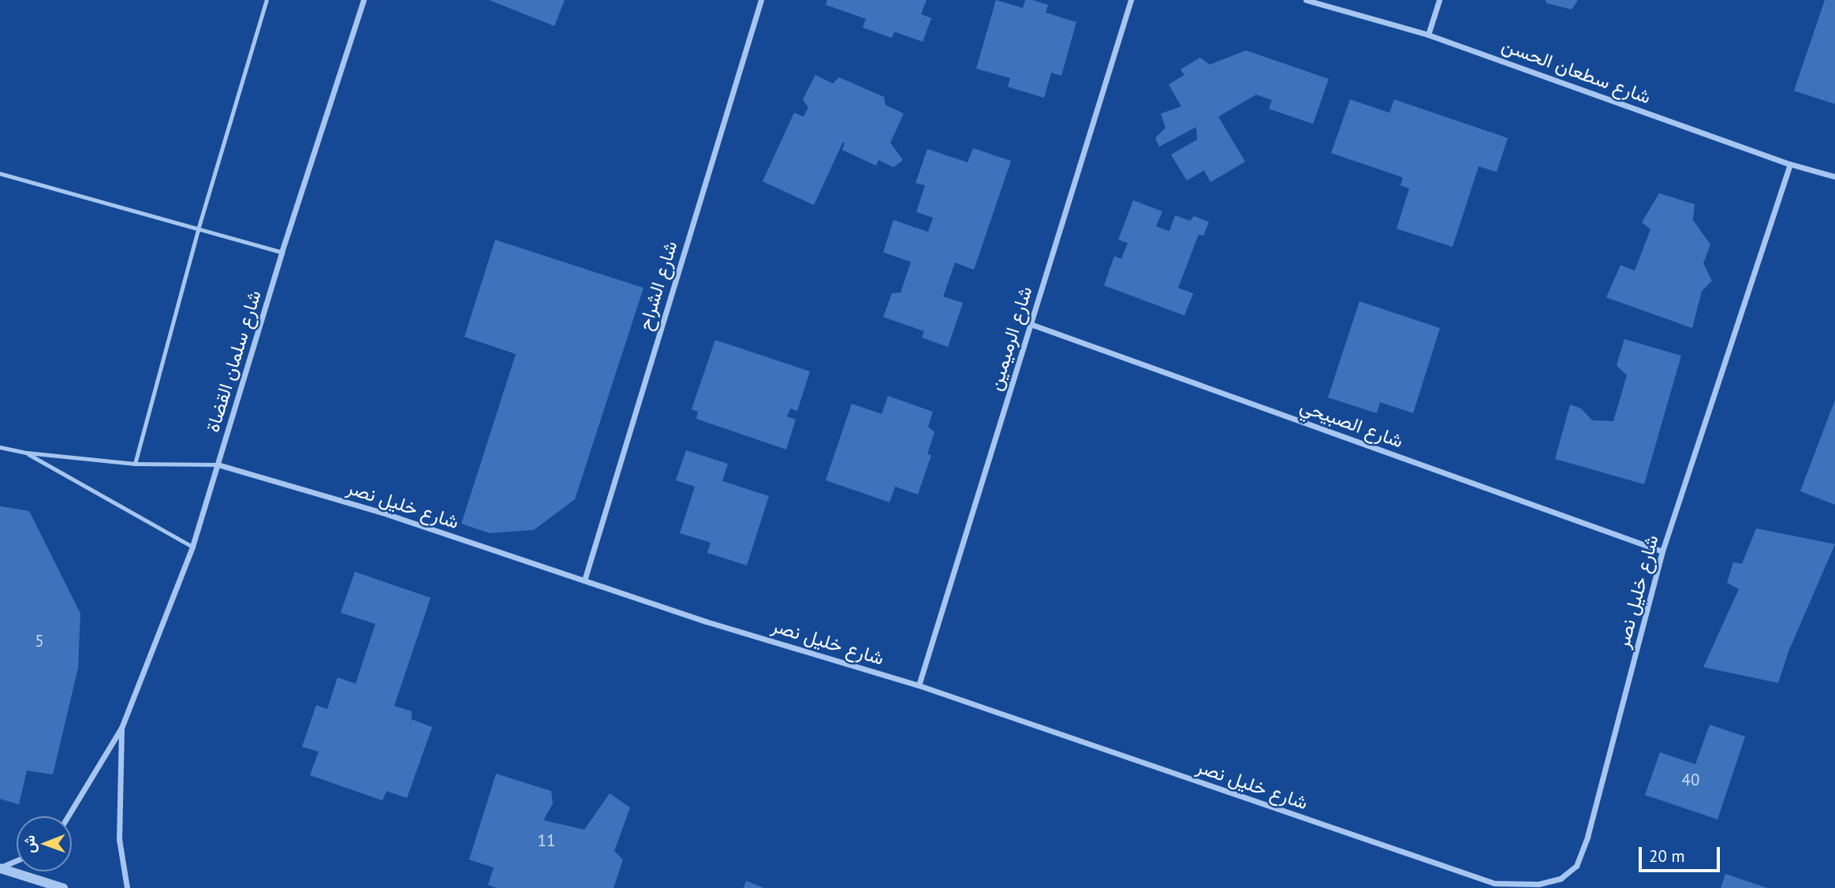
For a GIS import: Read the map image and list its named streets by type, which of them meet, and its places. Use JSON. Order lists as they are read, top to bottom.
{
  "streets": {
    "street": [
      "شارع سطعان الحسن",
      "شارع الشراح",
      "شارع الرميمين",
      "شارع سلمان القضاة",
      "شارع الصبيحي",
      "شارع خليل نصر"
    ]
  },
  "crossings": [
    ["شارع سطعان الحسن", "شارع خليل نصر"],
    ["شارع الشراح", "شارع خليل نصر"],
    ["شارع الرميمين", "شارع الصبيحي"],
    ["شارع الرميمين", "شارع خليل نصر"],
    ["شارع سلمان القضاة", "شارع خليل نصر"],
    ["شارع الصبيحي", "شارع خليل نصر"]
  ],
  "house_numbers": ["5", "40", "11"],
  "scale_bar": "20 m",
  "north": "left"
}
